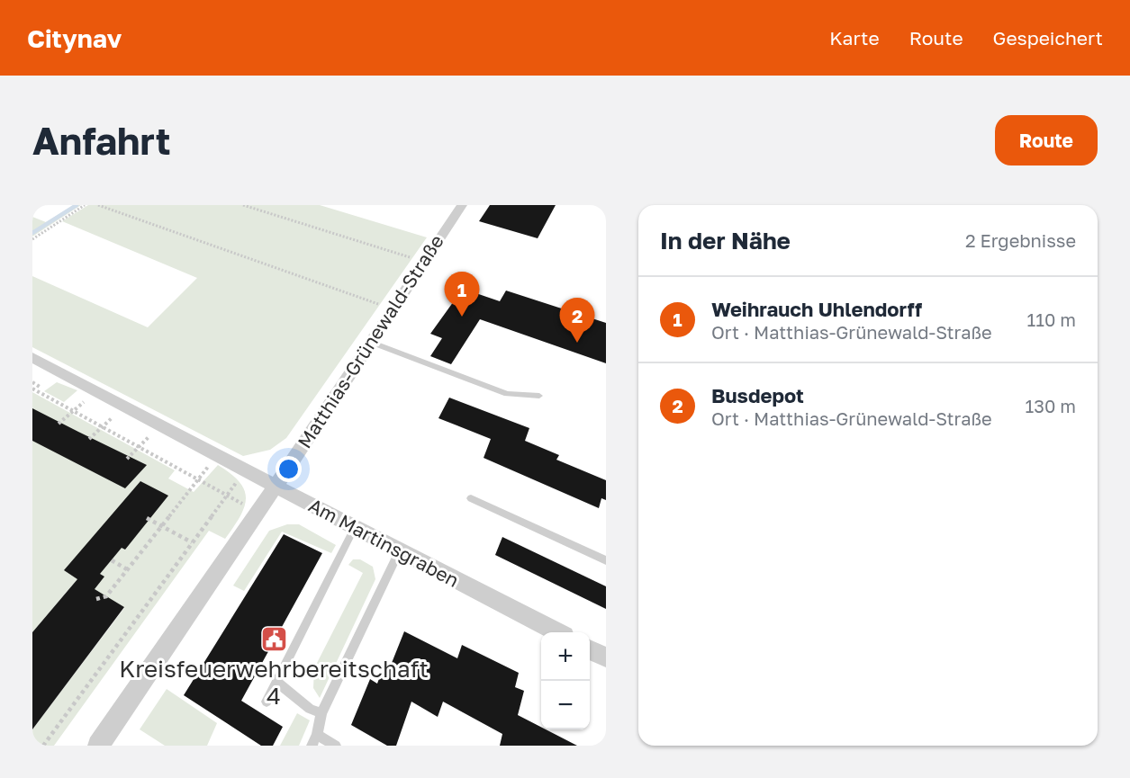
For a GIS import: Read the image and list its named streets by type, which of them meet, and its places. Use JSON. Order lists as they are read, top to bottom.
{
  "streets": {
    "street": ["Matthias-Grünewald-Straße", "Am Martinsgraben"]
  },
  "crossings": [
    ["Matthias-Grünewald-Straße", "Am Martinsgraben"]
  ],
  "places": {
    "public building": ["Kreisfeuerwehrbereitschaft 4"]
  },
  "page": {
    "header": "Citynav",
    "nav": ["Karte", "Route", "Gespeichert"],
    "buttons": "Route",
    "title": "Anfahrt",
    "heading": ["In der Nähe", "2 Ergebnisse"],
    "pins": ["1", "2"],
    "list": [
      {
        "mark": "1",
        "name": "Weihrauch Uhlendorff",
        "note": "Ort · Matthias-Grünewald-Straße",
        "value": "110 m"
      },
      {
        "mark": "2",
        "name": "Busdepot",
        "note": "Ort · Matthias-Grünewald-Straße",
        "value": "130 m"
      }
    ],
    "map_buttons": ["+", "−"]
  }
}
